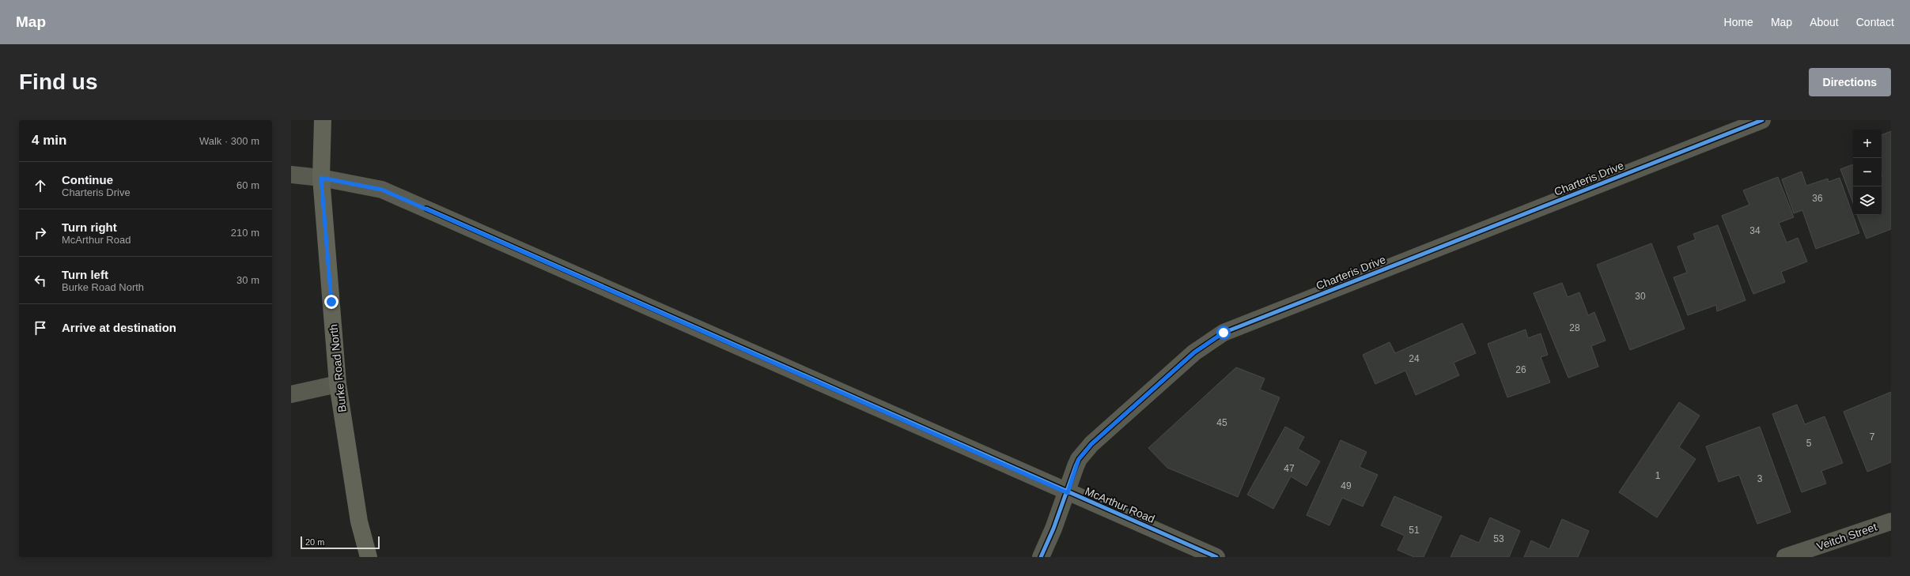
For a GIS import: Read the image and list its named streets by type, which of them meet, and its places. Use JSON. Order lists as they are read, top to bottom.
{
  "streets": {
    "main road": ["Burke Road North"],
    "street": ["Charteris Drive", "McArthur Road", "Veitch Street"]
  },
  "crossings": [
    ["Charteris Drive", "McArthur Road"],
    ["Burke Road North", "McArthur Road"]
  ],
  "house_numbers": [
    "36",
    "34",
    "30",
    "28",
    "24",
    "26",
    "45",
    "7",
    "5",
    "47",
    "1",
    "3",
    "49",
    "51",
    "53"
  ],
  "scale_bar": "20 m",
  "page": {
    "header": "Map",
    "nav": [
      "Home",
      "Map",
      "About",
      "Contact"
    ],
    "buttons": "Directions",
    "title": "Find us",
    "heading": ["4 min", "Walk · 300 m"],
    "map_buttons": ["+", "−"],
    "list": [
      ["Continue", "Charteris Drive", "60 m"],
      ["Turn right", "McArthur Road", "210 m"],
      ["Turn left", "Burke Road North", "30 m"],
      "Arrive at destination"
    ],
    "scale": "20 m"
  }
}
